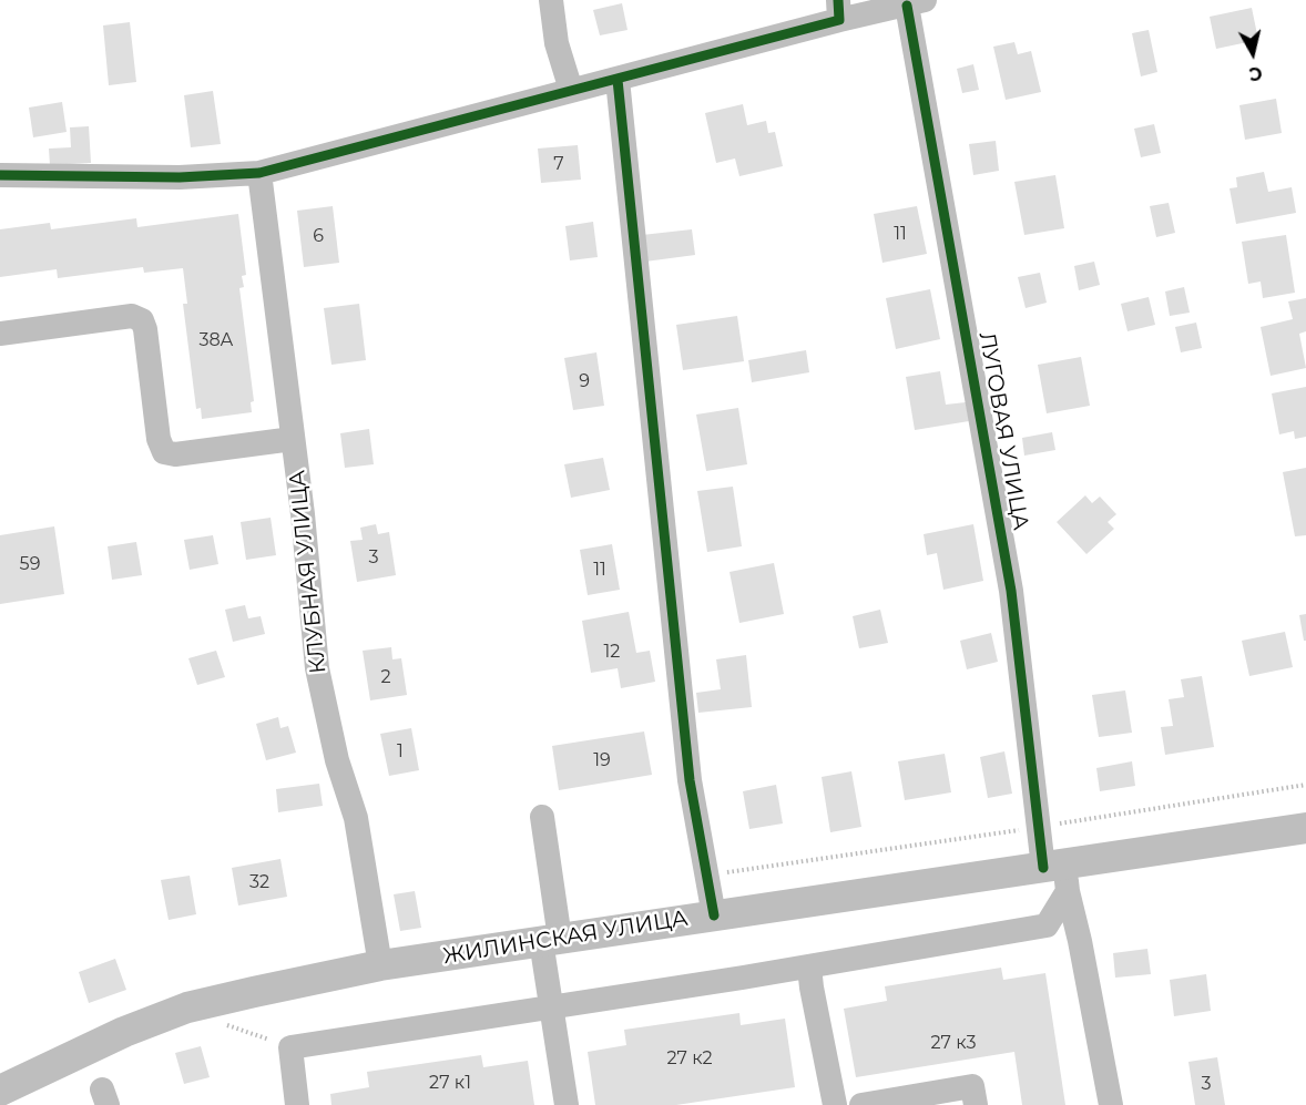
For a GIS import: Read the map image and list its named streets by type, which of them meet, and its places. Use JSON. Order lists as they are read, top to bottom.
{
  "streets": {
    "main road": ["ЖИЛИНСКАЯ УЛИЦА"],
    "street": ["ЛУГОВАЯ УЛИЦА", "КЛУБНАЯ УЛИЦА"]
  },
  "crossings": [
    ["ЛУГОВАЯ УЛИЦА", "ЖИЛИНСКАЯ УЛИЦА"],
    ["КЛУБНАЯ УЛИЦА", "ЖИЛИНСКАЯ УЛИЦА"]
  ],
  "house_numbers": [
    "7",
    "11",
    "6",
    "38А",
    "9",
    "3",
    "59",
    "11",
    "12",
    "2",
    "1",
    "19",
    "32",
    "27 к3",
    "27 к2",
    "27 к1",
    "3"
  ],
  "north": "bottom"
}
